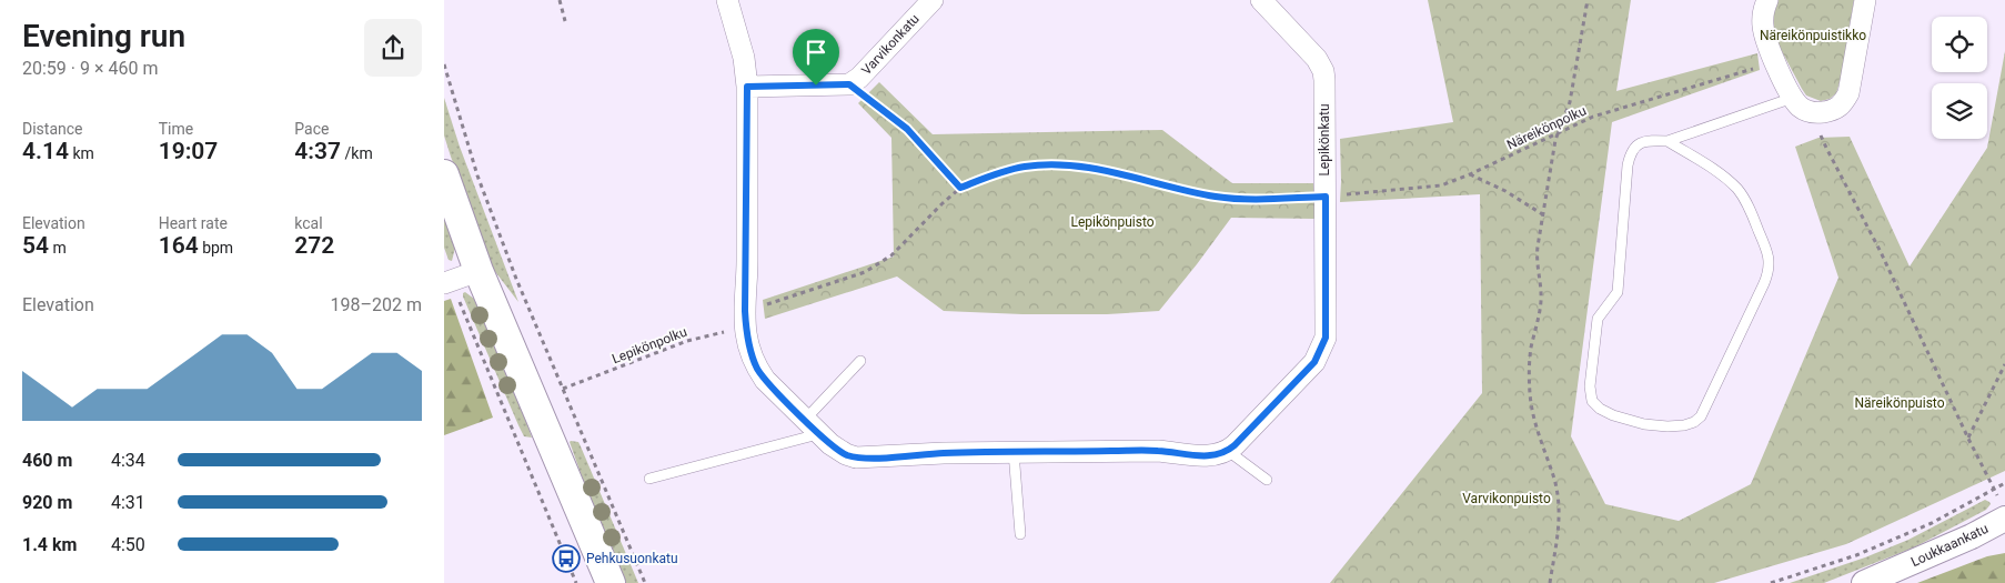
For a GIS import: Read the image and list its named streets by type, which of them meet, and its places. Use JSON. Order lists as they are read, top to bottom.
{
  "streets": {
    "street": ["Varvikonkatu", "Lepikönkatu", "Loukkaankatu"],
    "path": ["Näreikönpolku", "Lepikönpolku"]
  },
  "crossings": [
    ["Näreikönpolku", "Lepikönkatu"],
    ["Näreikönpolku", "Lepikönpolku"]
  ],
  "parks": [
    "Näreikönpuistikko",
    "Lepikönpuisto",
    "Näreikönpuisto",
    "Varvikonpuisto"
  ],
  "places": {
    "bus stop": ["Pehkusuonkatu"]
  },
  "page": {
    "heading": ["Evening run", "20:59 · 9 × 460 m"],
    "stats": [
      ["Distance", "4.14 km"],
      ["Time", "19:07"],
      ["Pace", "4:37 /km"],
      ["Elevation", "54 m"],
      ["Heart rate", "164 bpm"],
      ["kcal", "272"]
    ],
    "chart": ["Elevation", "198–202 m"],
    "list": [
      {
        "name": "460 m",
        "note": "4:34"
      },
      {
        "name": "920 m",
        "note": "4:31"
      },
      {
        "name": "1.4 km",
        "note": "4:50"
      }
    ]
  }
}
